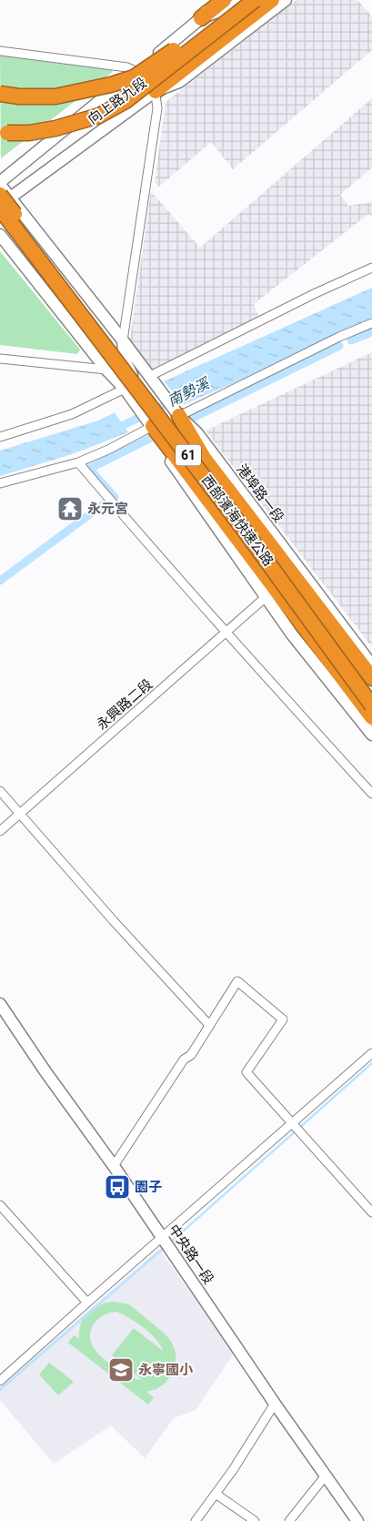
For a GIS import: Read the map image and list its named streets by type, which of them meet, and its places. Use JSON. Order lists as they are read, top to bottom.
{
  "streets": {
    "highway": ["61", "西部濱海快速公路"],
    "street": [
      "向上路九段",
      "港埠路一段",
      "永興路二段",
      "中央路一段"
    ]
  },
  "crossings": [
    ["向上路九段", "港埠路一段"],
    ["向上路九段", "西部濱海快速公路"],
    ["港埠路一段", "西部濱海快速公路"]
  ],
  "water": ["南勢溪"],
  "places": {
    "temple": ["永元宮"],
    "bus stop": ["園子"],
    "school or university": ["永寧國小"]
  }
}
